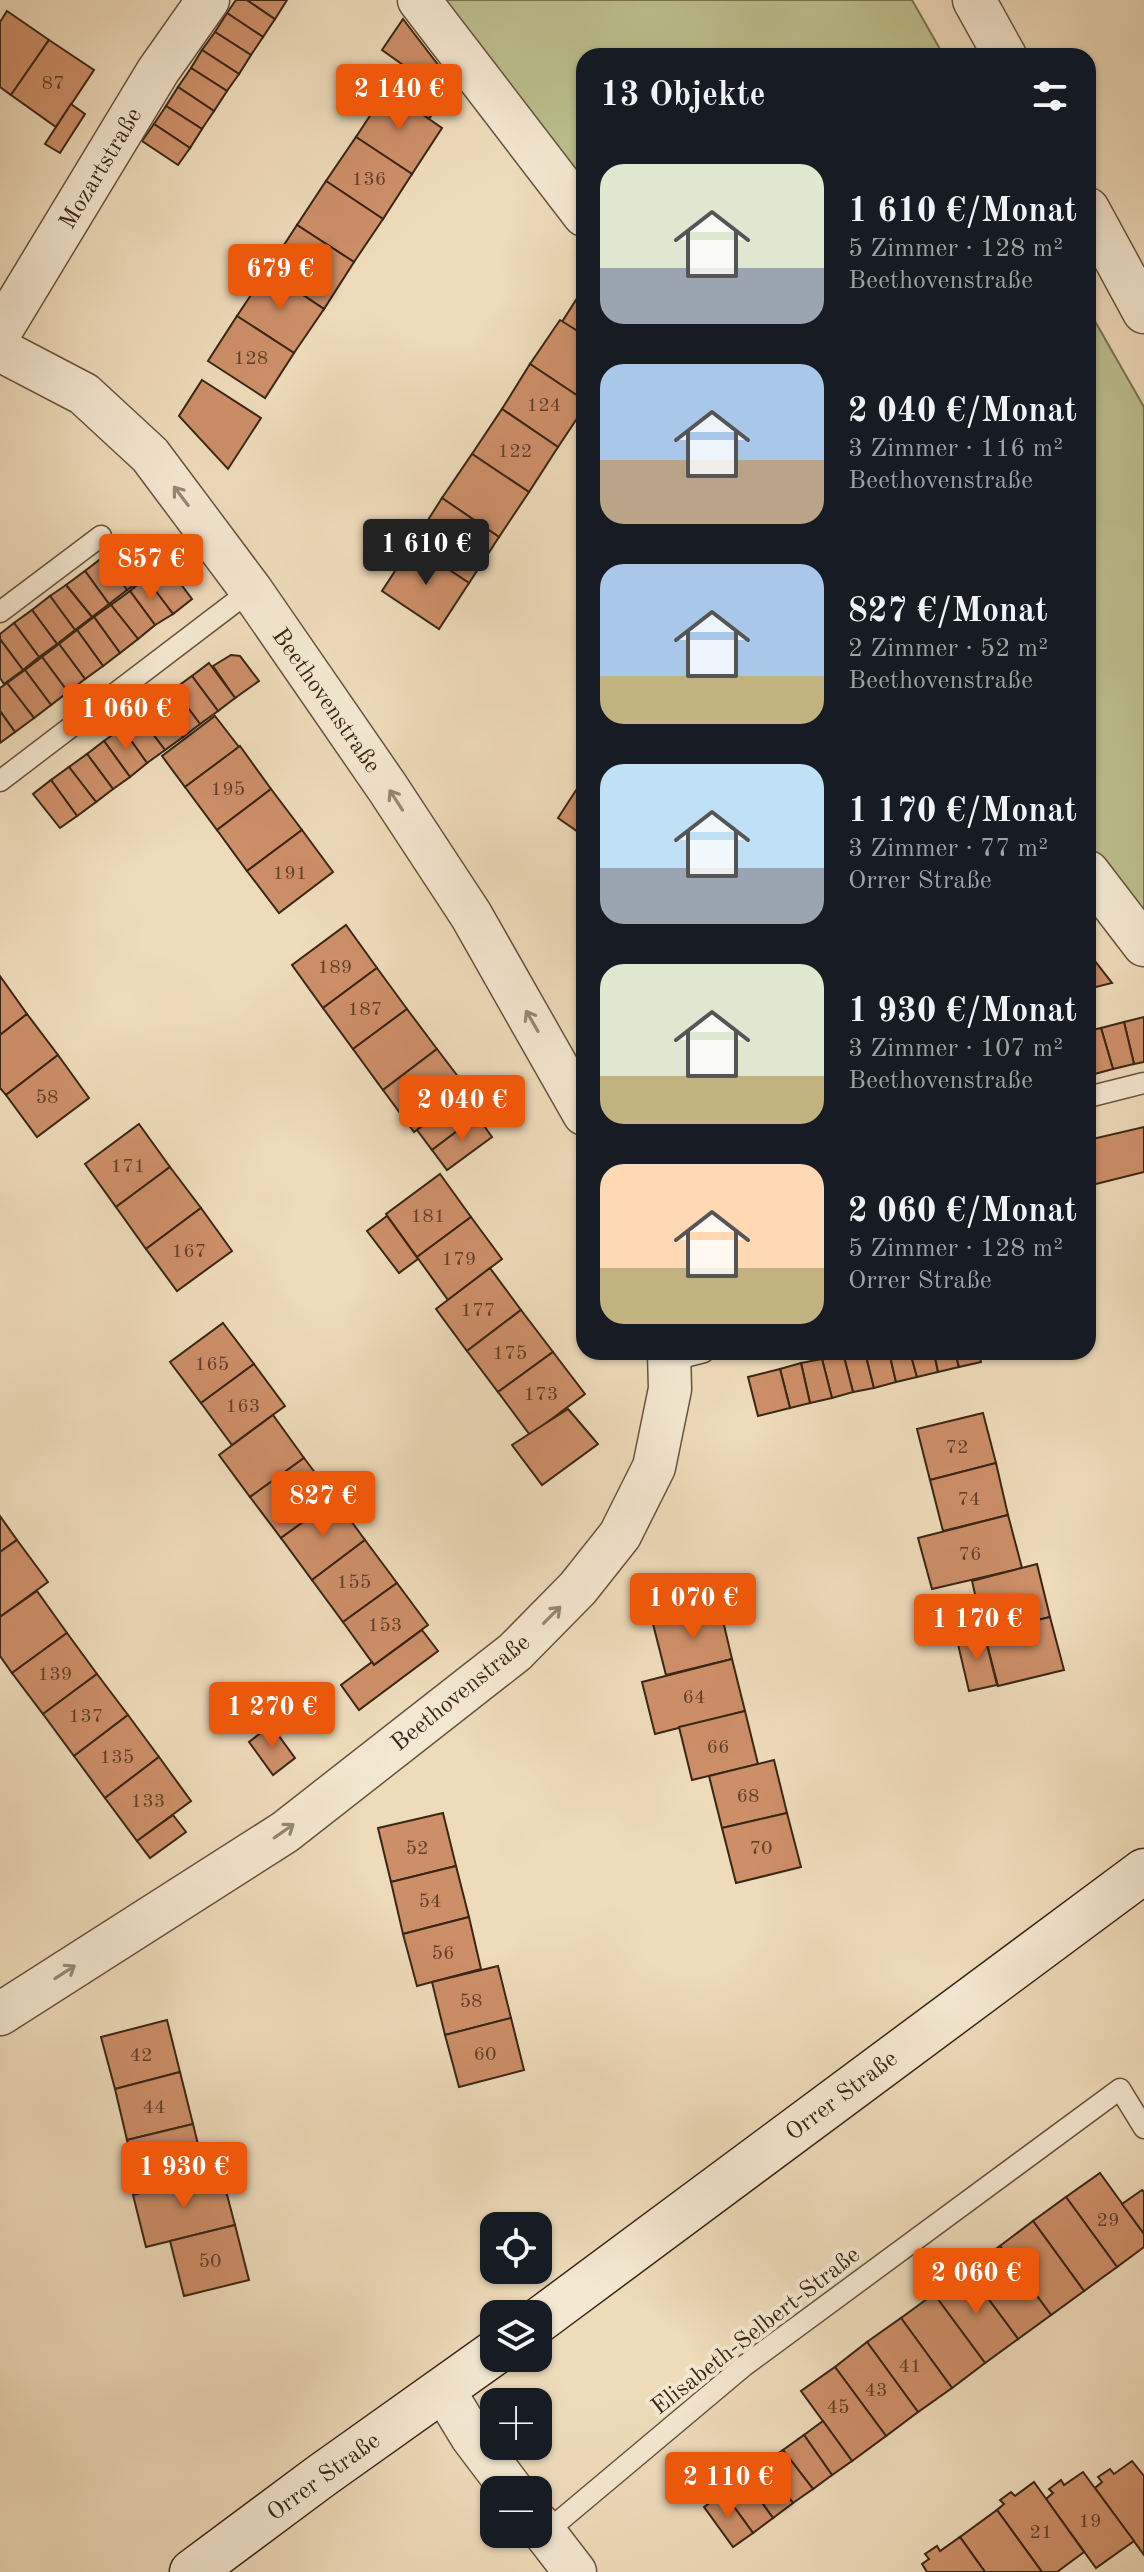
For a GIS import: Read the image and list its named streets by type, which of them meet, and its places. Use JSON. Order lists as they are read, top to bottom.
{
  "streets": {
    "street": ["Mozartstraße", "Beethovenstraße", "Orrer Straße"],
    "lane": ["Elisabeth-Selbert-Straße"]
  },
  "house_numbers": [
    "87",
    "136",
    "128",
    "124",
    "122",
    "195",
    "191",
    "189",
    "187",
    "58",
    "171",
    "181",
    "167",
    "179",
    "177",
    "175",
    "165",
    "173",
    "163",
    "72",
    "74",
    "76",
    "155",
    "153",
    "139",
    "64",
    "137",
    "66",
    "135",
    "68",
    "133",
    "52",
    "70",
    "54",
    "56",
    "58",
    "60",
    "42",
    "44",
    "29",
    "50",
    "41",
    "43",
    "45",
    "19",
    "21"
  ],
  "page": {
    "heading": "13 Objekte",
    "price": [
      "2 140 €",
      "679 €",
      "1 610 €",
      "857 €",
      "1 060 €",
      "2 040 €",
      "827 €",
      "1 070 €",
      "1 170 €",
      "1 270 €",
      "1 930 €",
      "2 060 €",
      "2 110 €"
    ],
    "list": [
      {
        "name": "1 610 €/Monat",
        "note": "5 Zimmer · 128 m² · Beethovenstraße"
      },
      {
        "name": "2 040 €/Monat",
        "note": "3 Zimmer · 116 m² · Beethovenstraße"
      },
      {
        "name": "827 €/Monat",
        "note": "2 Zimmer · 52 m² · Beethovenstraße"
      },
      {
        "name": "1 170 €/Monat",
        "note": "3 Zimmer · 77 m² · Orrer Straße"
      },
      {
        "name": "1 930 €/Monat",
        "note": "3 Zimmer · 107 m² · Beethovenstraße"
      },
      {
        "name": "2 060 €/Monat",
        "note": "5 Zimmer · 128 m² · Orrer Straße"
      }
    ],
    "map_buttons": ["+", "−"]
  }
}
